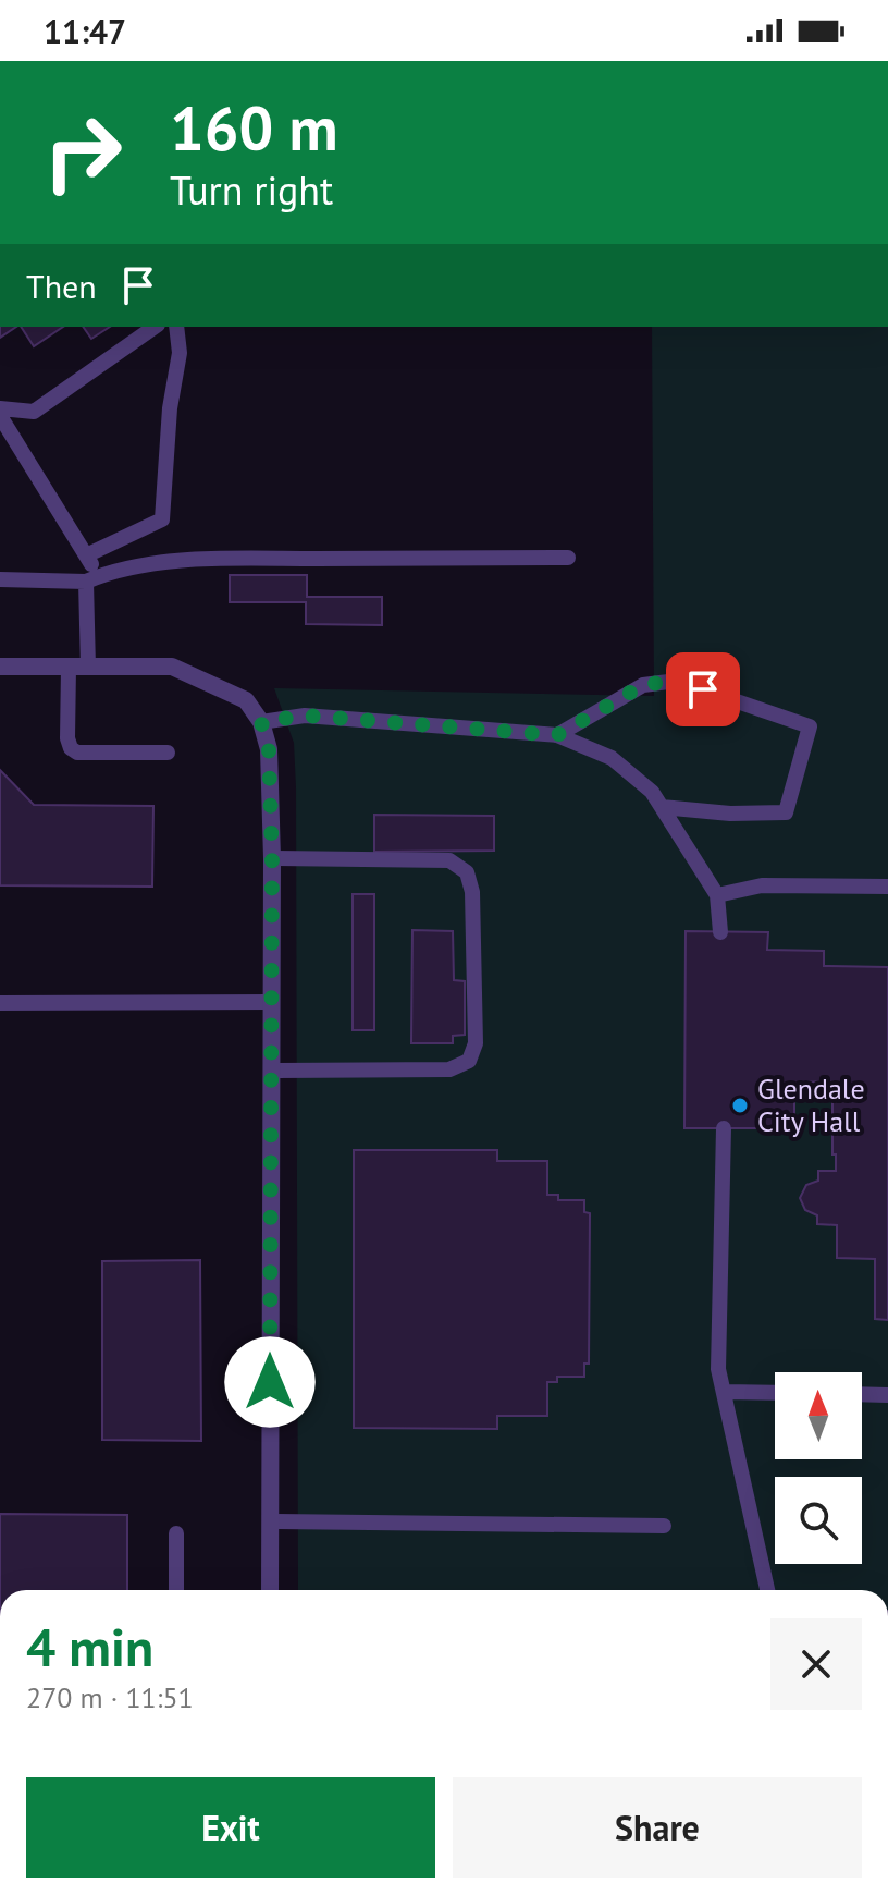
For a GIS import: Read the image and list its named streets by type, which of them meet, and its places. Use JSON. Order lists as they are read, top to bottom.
{
  "places": ["Glendale City Hall"],
  "north": "top",
  "page": {
    "status": "11:47",
    "turn": ["160 m", "Turn right"],
    "then": "Then",
    "heading": ["4 min", "270 m · 11:51"],
    "buttons": ["Exit", "Share"]
  }
}
